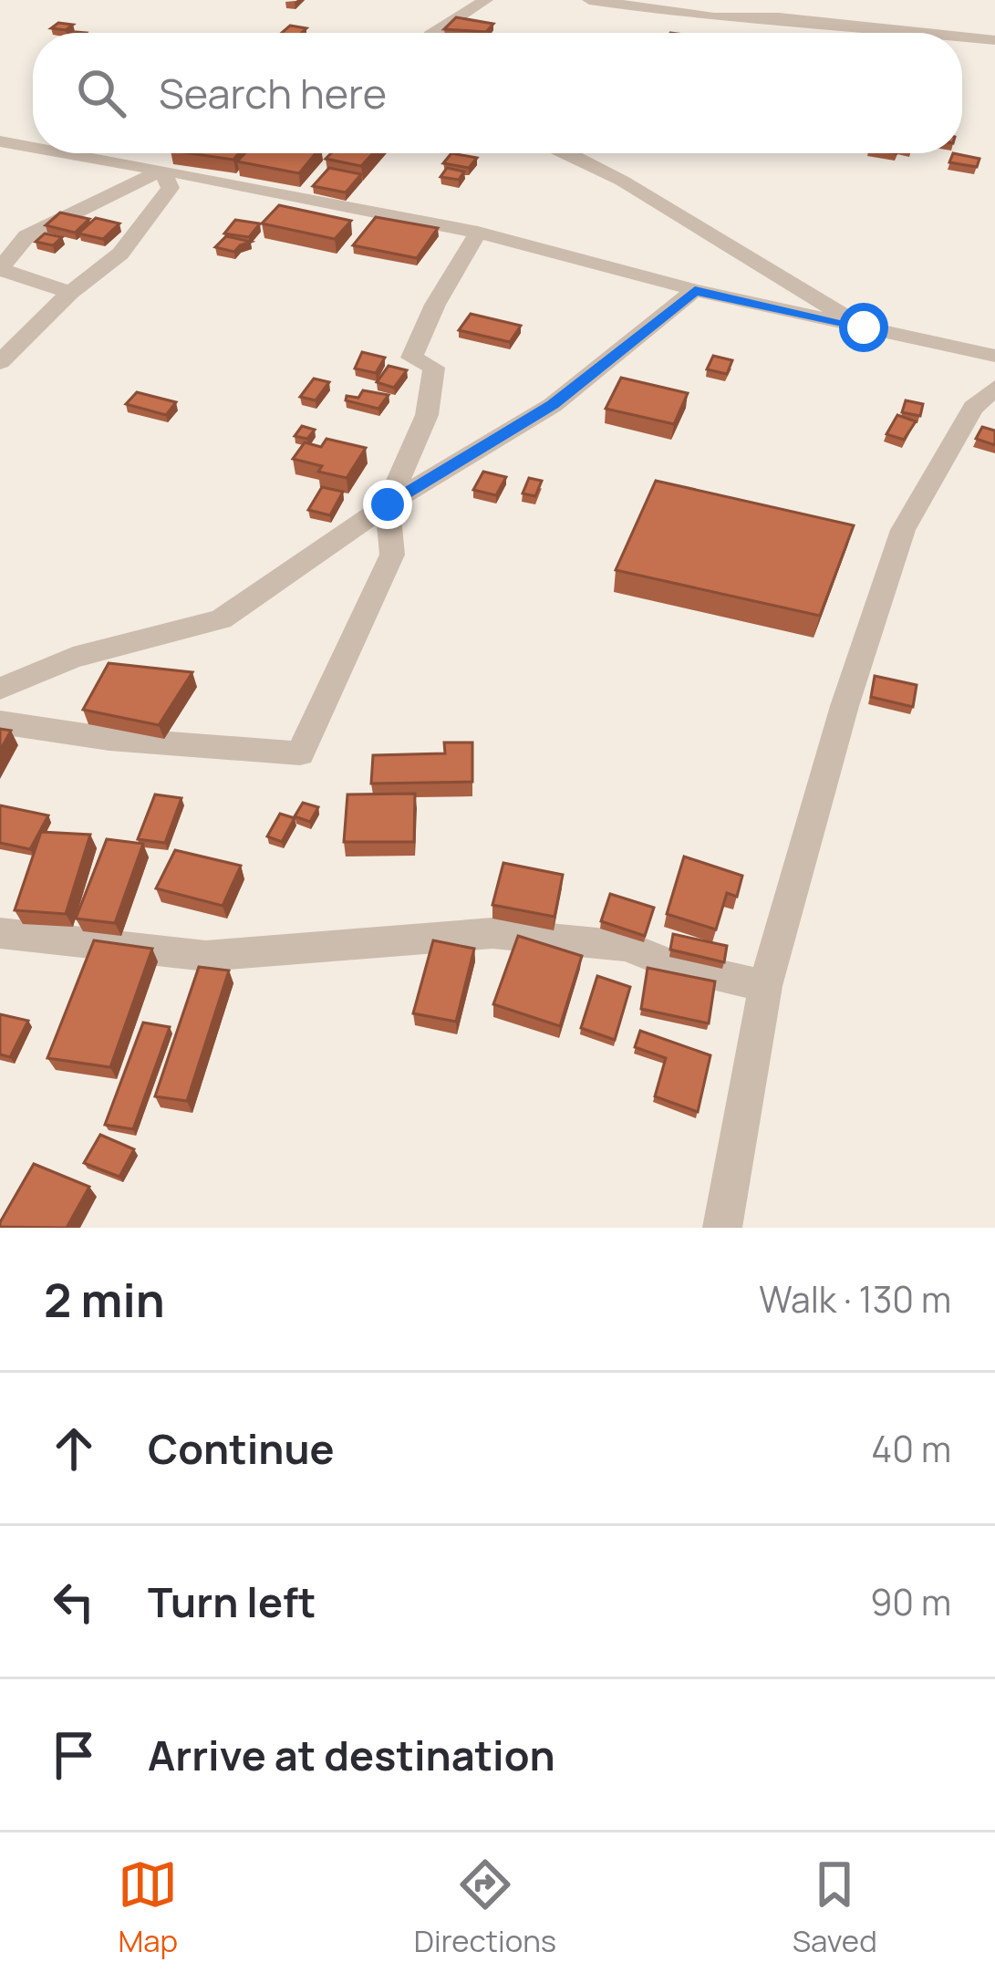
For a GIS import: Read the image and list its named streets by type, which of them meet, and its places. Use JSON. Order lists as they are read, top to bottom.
{
  "page": {
    "search": "Search here",
    "heading": ["2 min", "Walk · 130 m"],
    "list": [
      ["Continue", "40 m"],
      ["Turn left", "90 m"],
      "Arrive at destination"
    ],
    "nav": ["Map", "Directions", "Saved"]
  }
}
